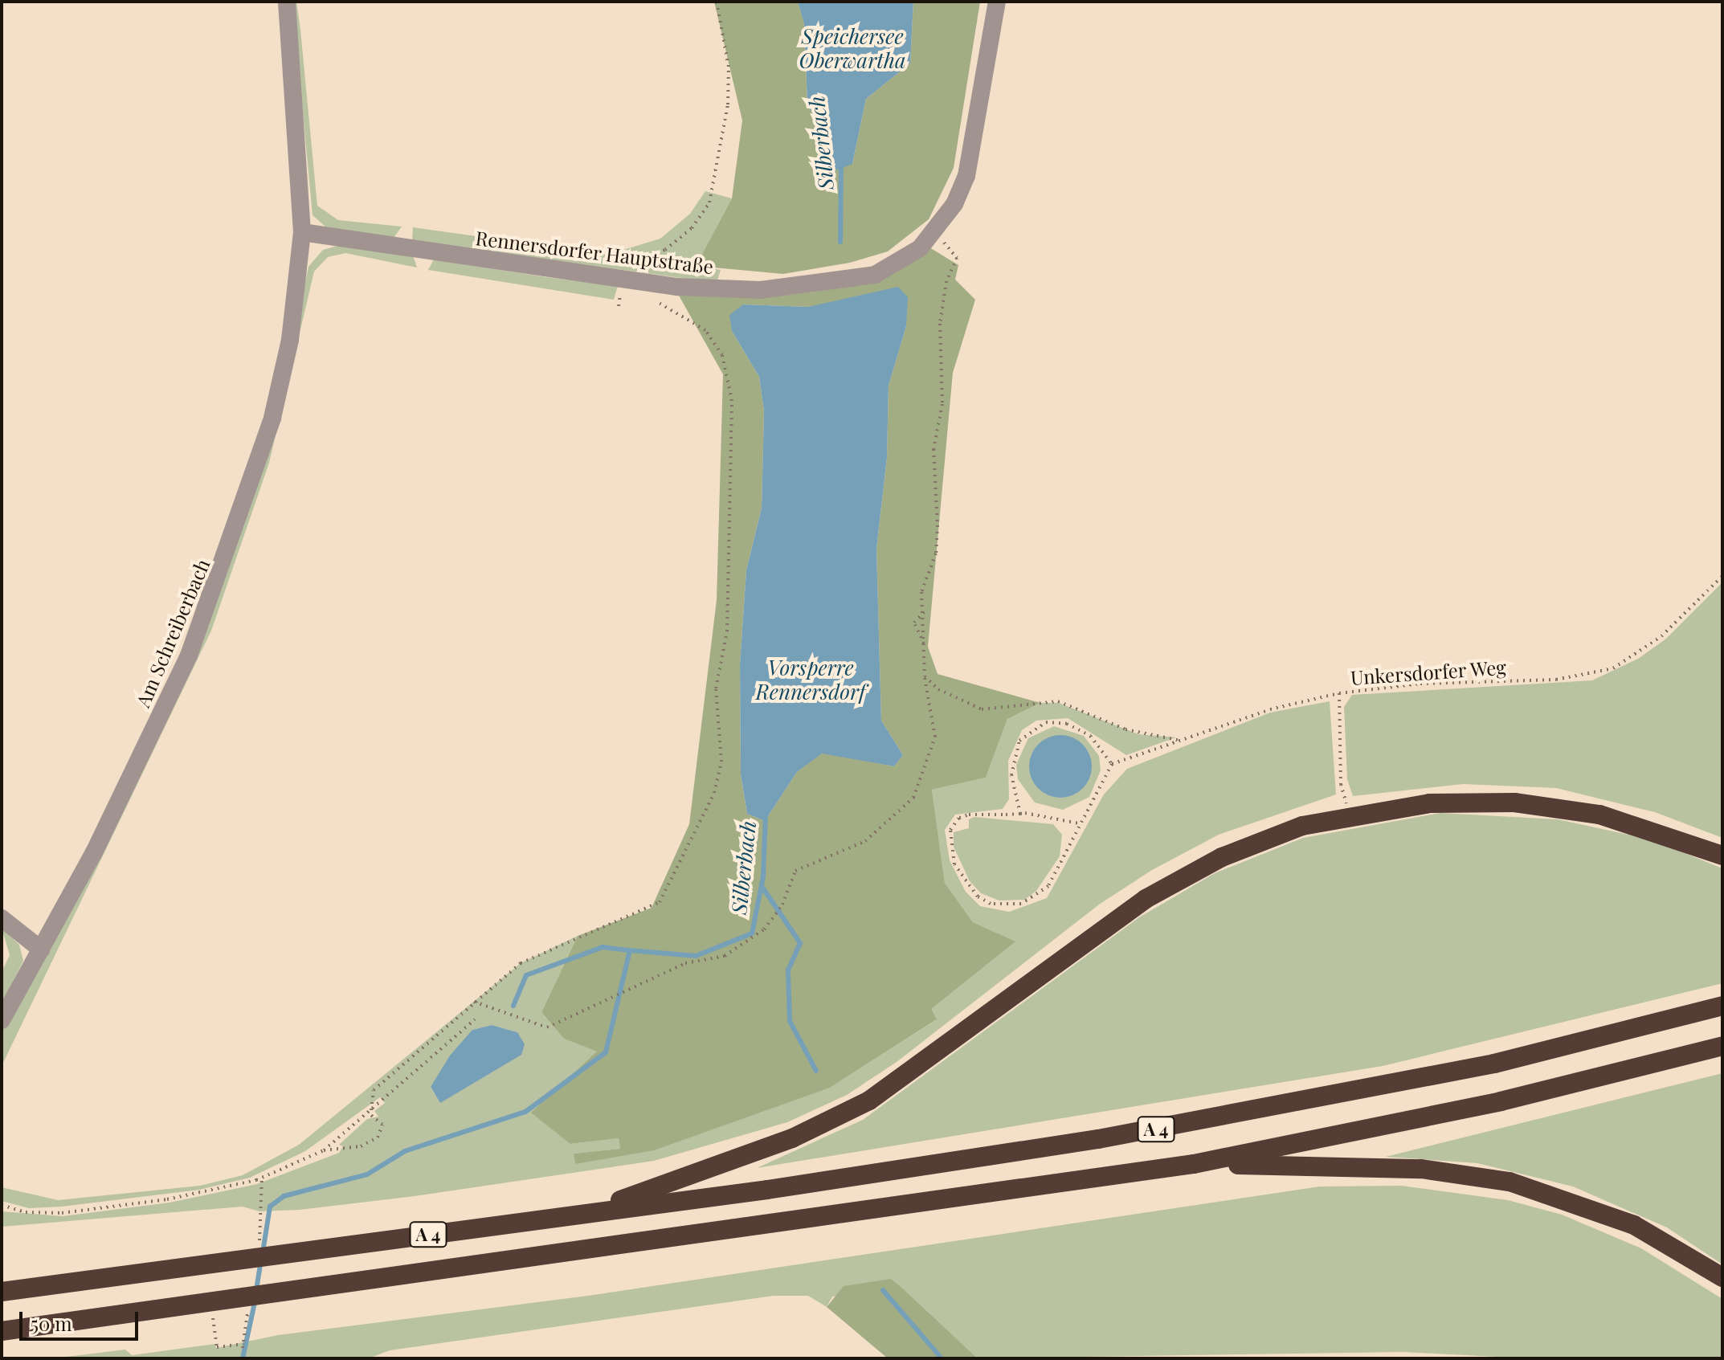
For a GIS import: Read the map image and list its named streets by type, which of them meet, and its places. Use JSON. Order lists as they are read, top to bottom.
{
  "streets": {
    "highway": ["A 4"],
    "street": ["Rennersdorfer Hauptstraße", "Am Schreiberbach"],
    "path": ["Unkersdorfer Weg"]
  },
  "crossings": [
    ["Rennersdorfer Hauptstraße", "Am Schreiberbach"]
  ],
  "water": ["Speichersee Oberwartha", "Silberbach", "Vorsperre Rennersdorf"],
  "scale_bar": "50 m"
}
